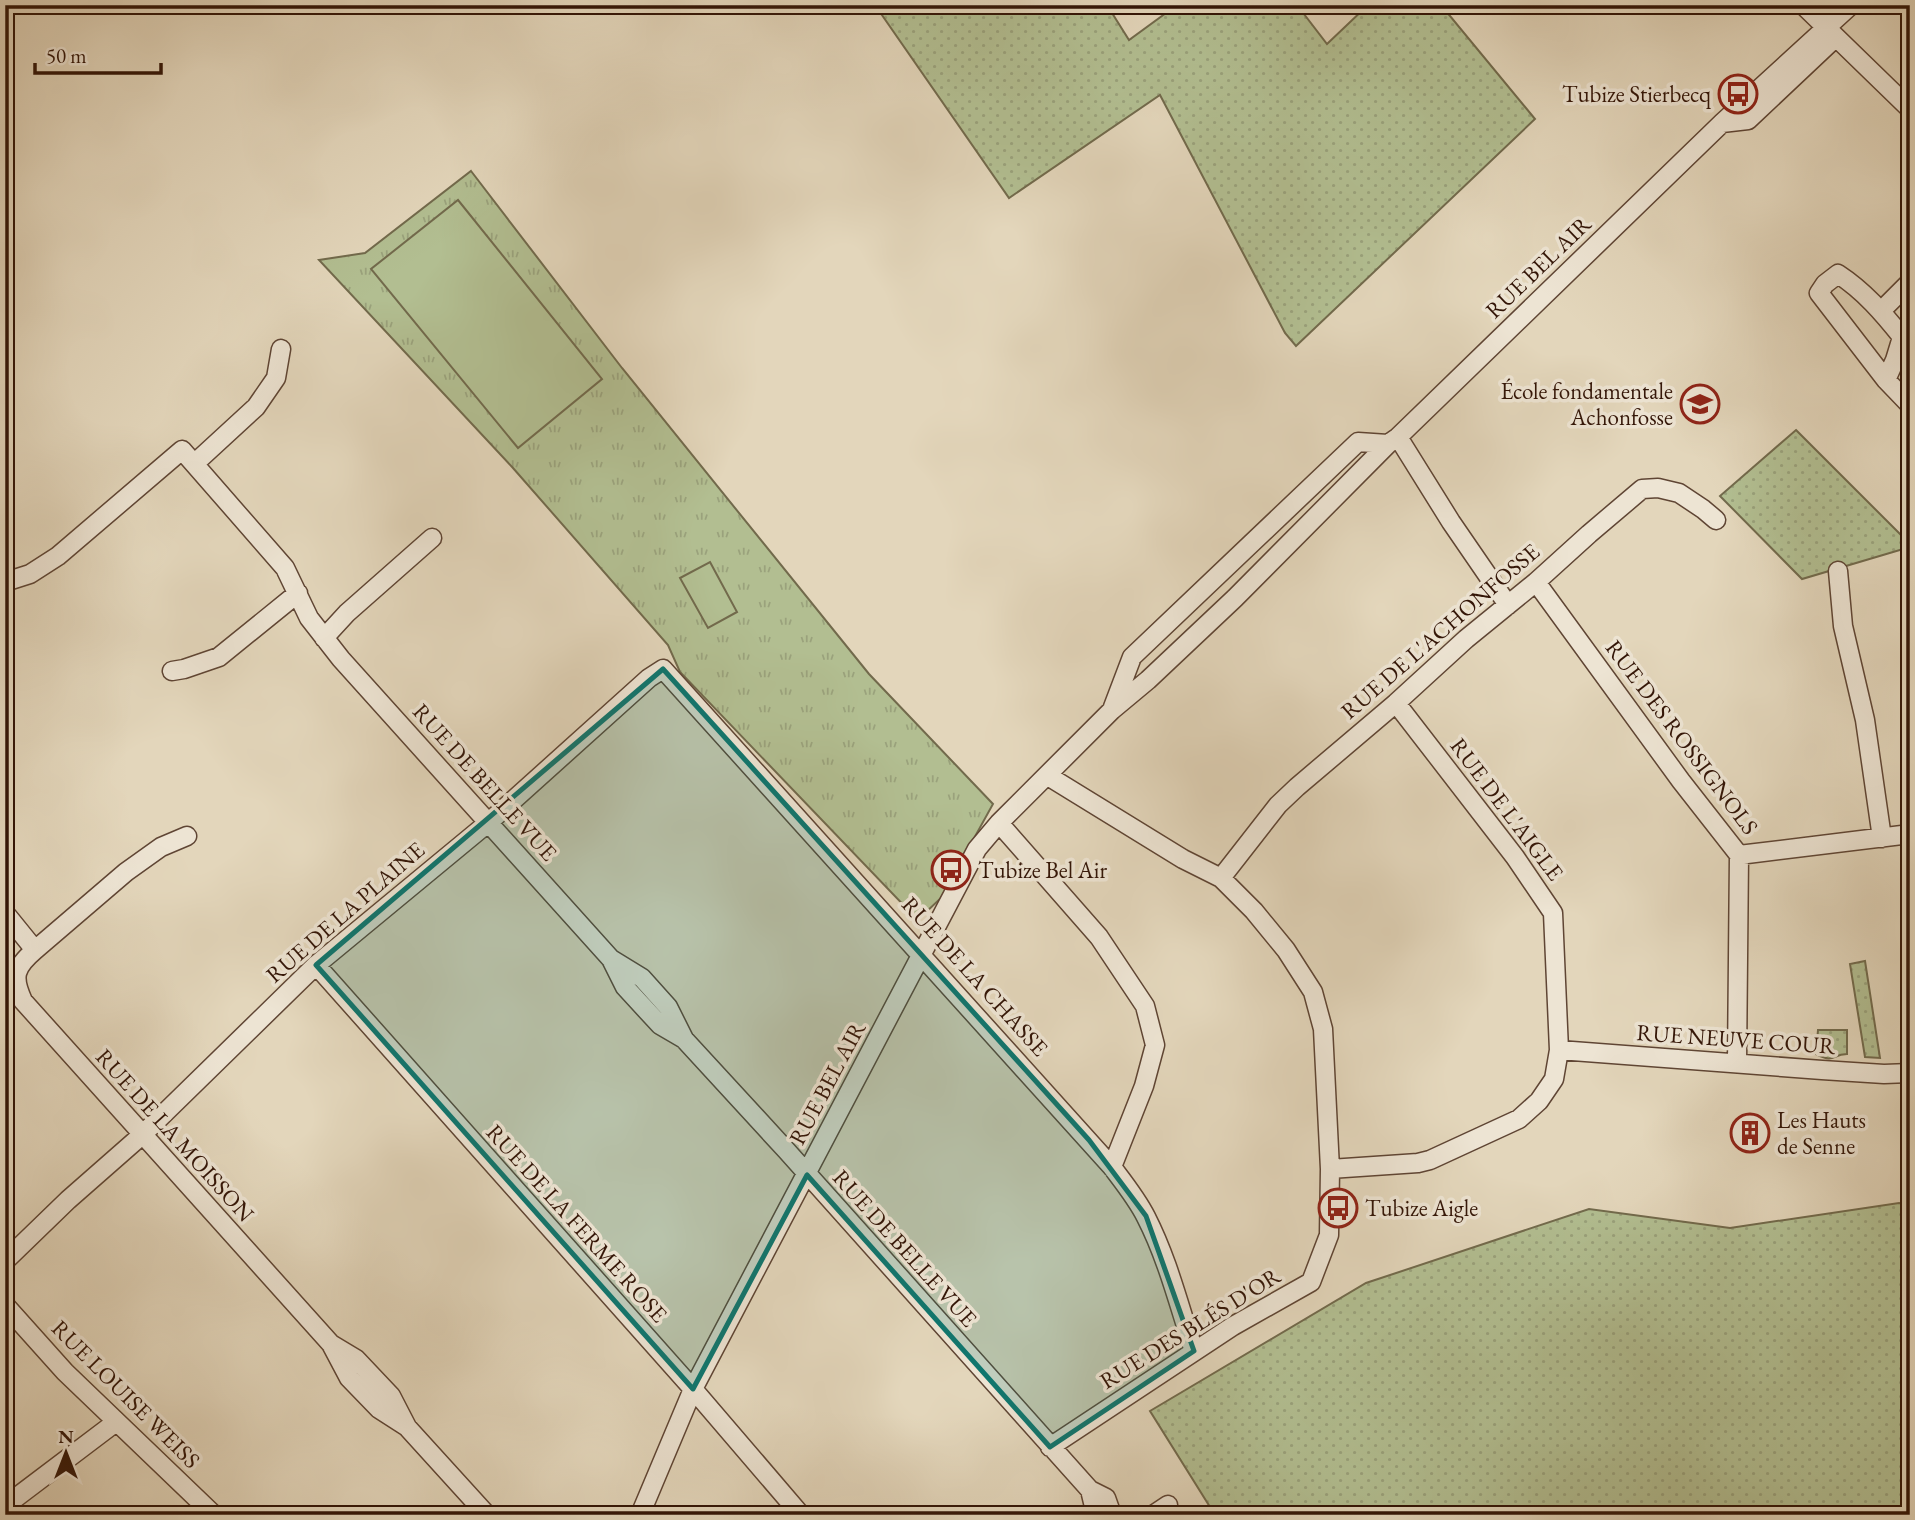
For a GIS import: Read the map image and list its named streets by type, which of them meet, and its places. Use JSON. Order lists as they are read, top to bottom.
{
  "streets": {
    "street": [
      "RUE BEL AIR",
      "RUE DE L'ACHONFOSSE",
      "RUE DES ROSSIGNOLS",
      "RUE DE BELLE VUE",
      "RUE DE L'AIGLE",
      "RUE DE LA PLAINE",
      "RUE DE LA CHASSE",
      "RUE NEUVE COUR",
      "RUE DE LA MOISSON",
      "RUE DE LA FERME ROSE",
      "RUE DES BLÉS D'OR",
      "RUE LOUISE WEISS"
    ]
  },
  "crossings": [
    ["RUE BEL AIR", "RUE DE BELLE VUE"],
    ["RUE BEL AIR", "RUE DE LA CHASSE"],
    ["RUE BEL AIR", "RUE DE LA FERME ROSE"],
    ["RUE BEL AIR", "RUE DES BLÉS D'OR"],
    ["RUE DE L'ACHONFOSSE", "RUE DES ROSSIGNOLS"],
    ["RUE DE L'ACHONFOSSE", "RUE DE L'AIGLE"],
    ["RUE DE L'ACHONFOSSE", "RUE DES BLÉS D'OR"],
    ["RUE DES ROSSIGNOLS", "RUE NEUVE COUR"],
    ["RUE DE BELLE VUE", "RUE DE LA PLAINE"],
    ["RUE DE BELLE VUE", "RUE DES BLÉS D'OR"],
    ["RUE DE L'AIGLE", "RUE NEUVE COUR"],
    ["RUE DE L'AIGLE", "RUE DES BLÉS D'OR"],
    ["RUE DE LA PLAINE", "RUE DE LA CHASSE"],
    ["RUE DE LA PLAINE", "RUE DE LA MOISSON"],
    ["RUE DE LA PLAINE", "RUE DE LA FERME ROSE"],
    ["RUE DE LA CHASSE", "RUE DES BLÉS D'OR"]
  ],
  "places": {
    "bus stop": ["Tubize Stierbecq", "Tubize Bel Air", "Tubize Aigle"],
    "school or university": ["École fondamentale Achonfosse"],
    "building": ["Les Hauts de Senne"]
  },
  "scale_bar": "50 m",
  "north": "top"
}
